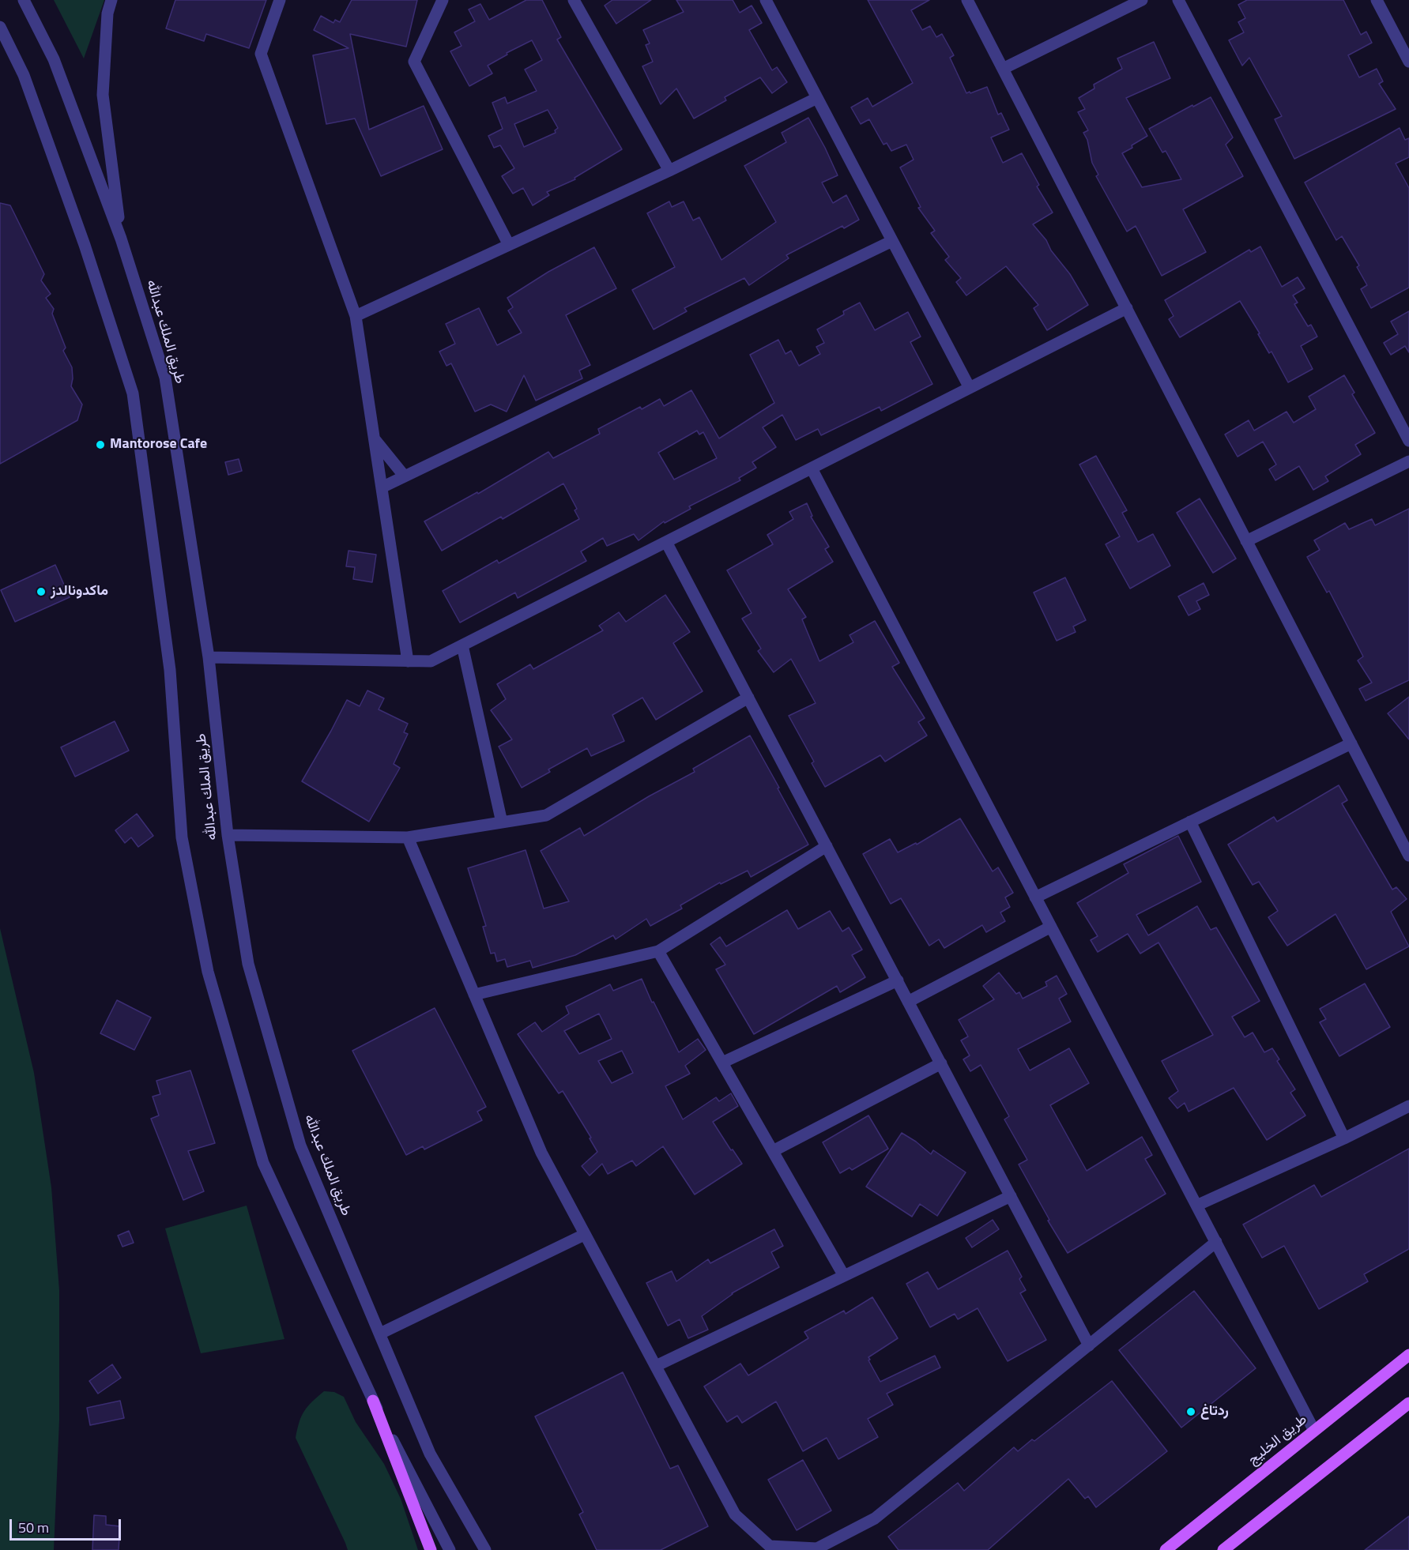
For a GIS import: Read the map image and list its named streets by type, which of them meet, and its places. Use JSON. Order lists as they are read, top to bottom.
{
  "streets": {
    "main road": ["طريق الخليج"],
    "street": ["طريق الملك عبدالله"]
  },
  "places": ["Mantorose Cafe", "ماكدونالدز", "ردتاغ"],
  "scale_bar": "50 m"
}
